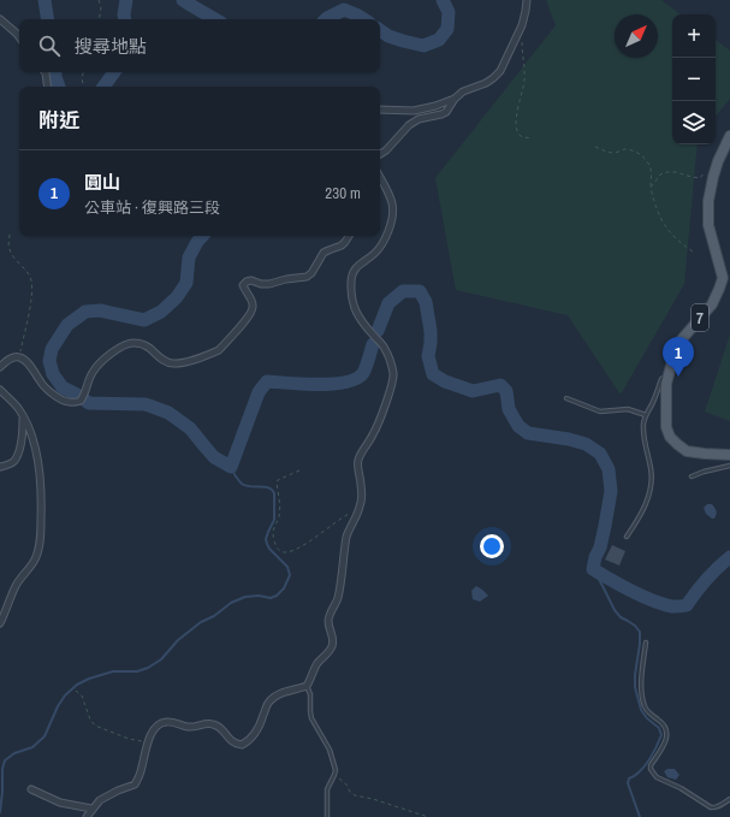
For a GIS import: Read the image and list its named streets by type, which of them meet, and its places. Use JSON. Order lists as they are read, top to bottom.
{
  "streets": {
    "main road": ["7"]
  },
  "north": "top right",
  "page": {
    "map_buttons": ["+", "−"],
    "search": "搜尋地點",
    "heading": "附近",
    "list": [
      {
        "mark": "1",
        "name": "圓山",
        "note": "公車站 · 復興路三段",
        "value": "230 m"
      }
    ],
    "pins": "1"
  }
}
